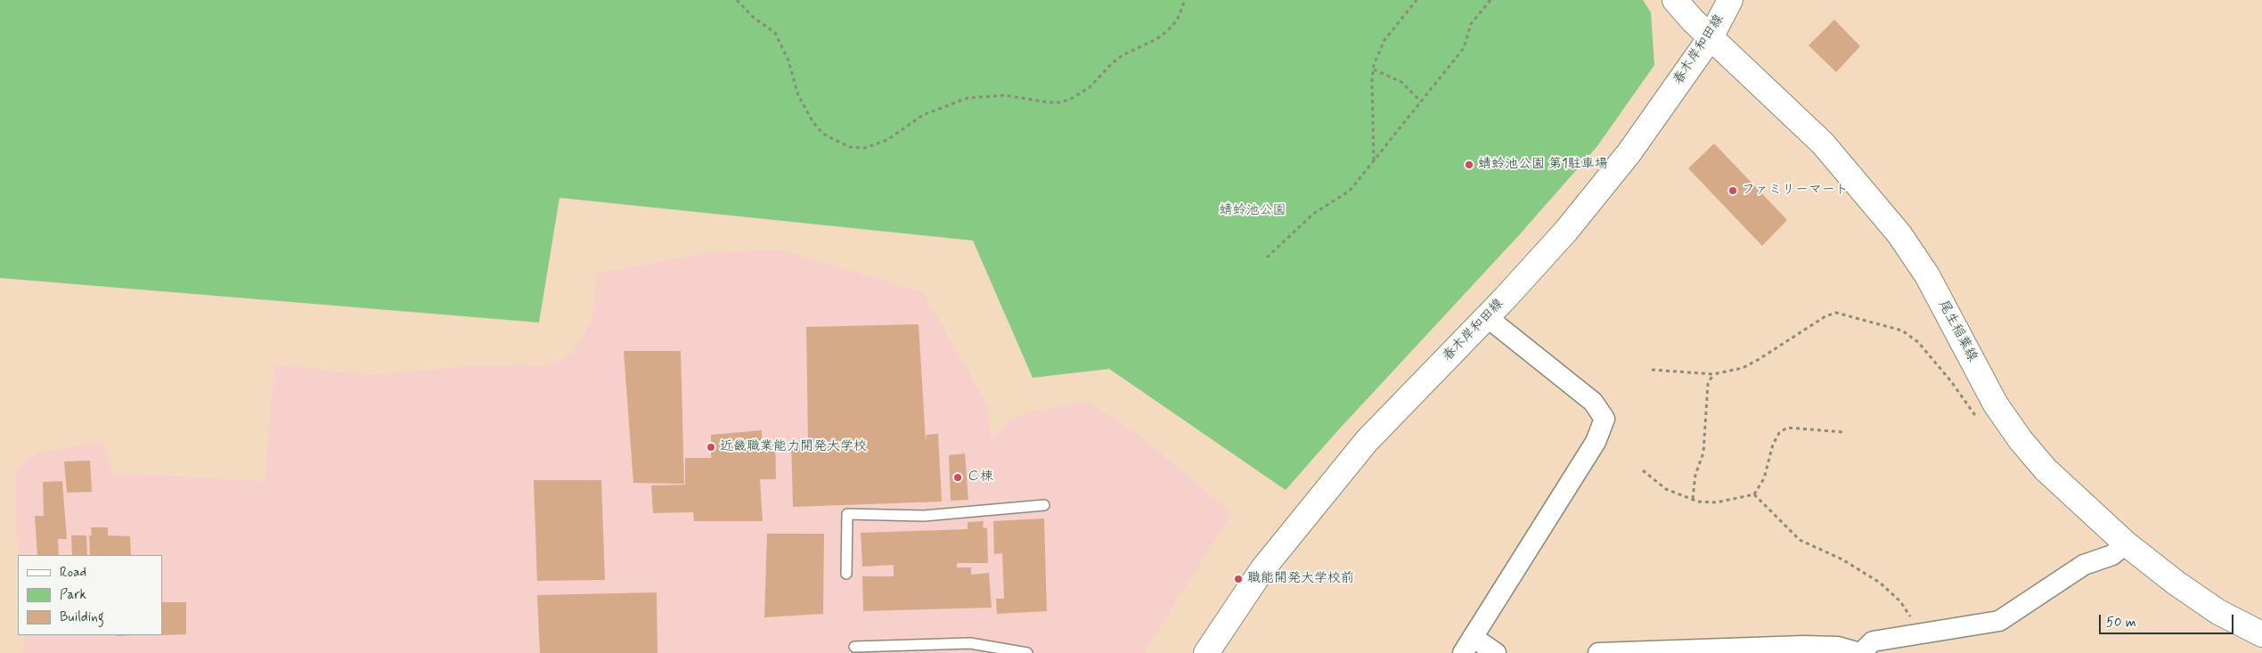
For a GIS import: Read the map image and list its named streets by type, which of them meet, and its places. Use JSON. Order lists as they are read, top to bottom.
{
  "streets": {
    "street": ["春木岸和田線", "尾生稲葉線"]
  },
  "crossings": [
    ["春木岸和田線", "尾生稲葉線"]
  ],
  "parks": ["蜻蛉池公園"],
  "places": [
    "蜻蛉池公園 第1駐車場",
    "ファミリーマート",
    "近畿職業能力開発大学校",
    "Ｃ棟",
    "職能開発大学校前"
  ],
  "legend": ["Road", "Park", "Building"],
  "scale_bar": "50 m"
}
